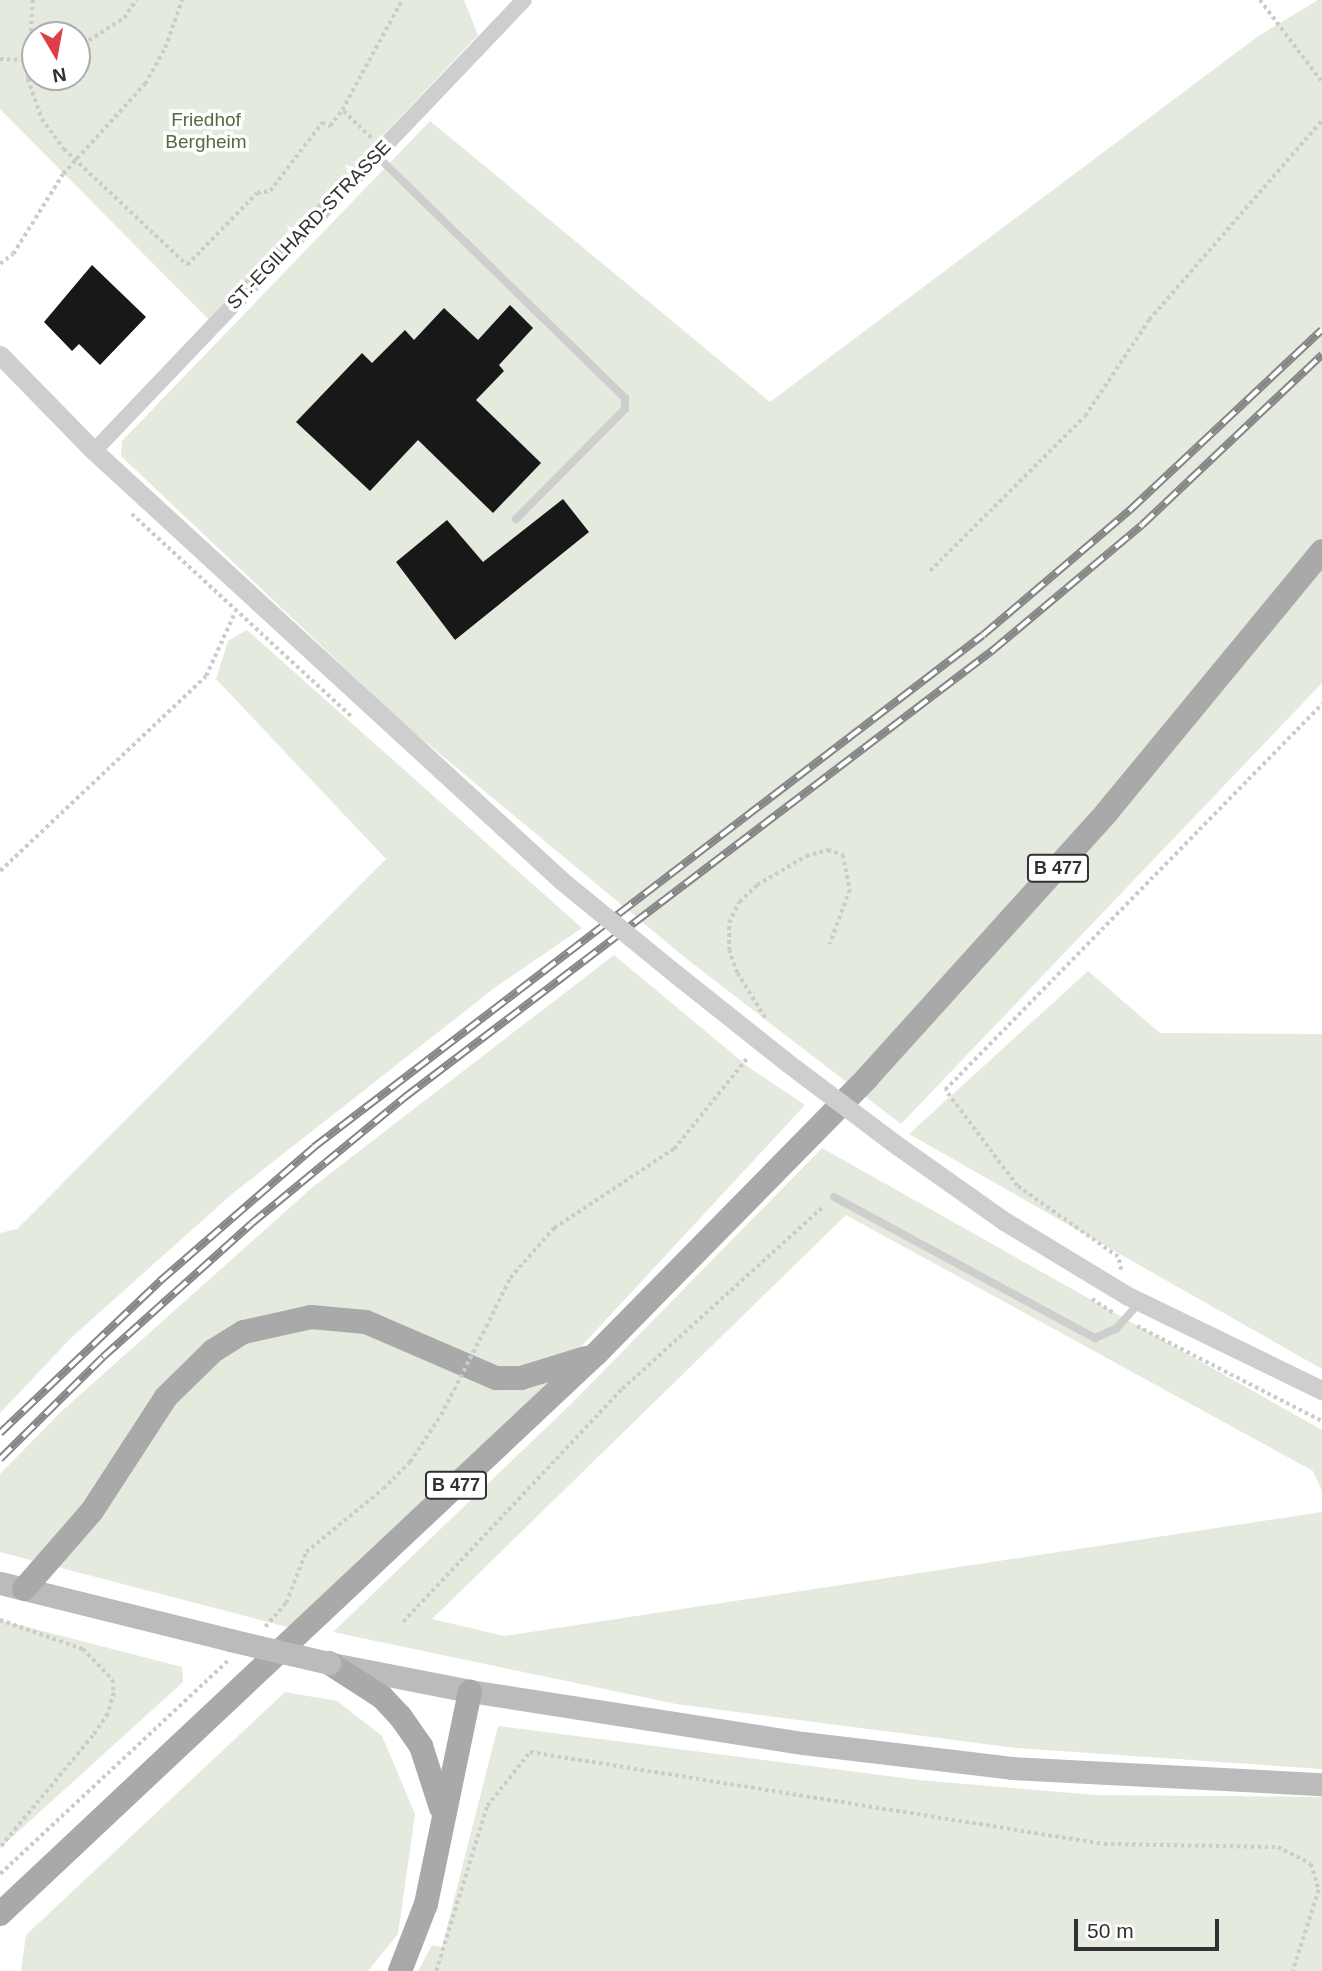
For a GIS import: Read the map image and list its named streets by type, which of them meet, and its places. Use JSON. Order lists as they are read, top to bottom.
{
  "streets": {
    "main road": ["B 477"],
    "street": ["ST.-EGILHARD-STRASSE"]
  },
  "parks": ["Friedhof Bergheim"],
  "scale_bar": "50 m",
  "north": "bottom"
}
